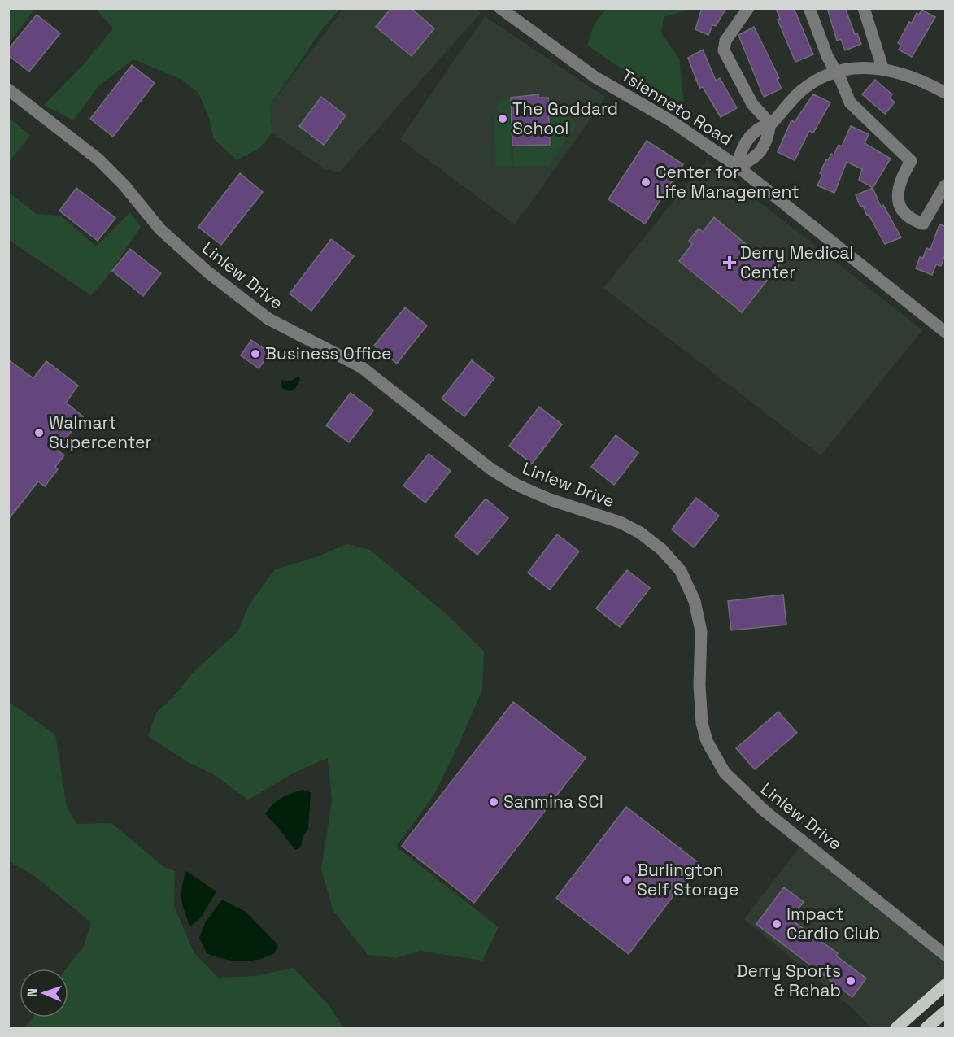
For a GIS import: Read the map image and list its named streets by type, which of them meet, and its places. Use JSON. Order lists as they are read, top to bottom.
{
  "streets": {
    "street": ["Tsienneto Road", "Linlew Drive"]
  },
  "places": {
    "other": [
      "The Goddard School",
      "Center for Life Management",
      "Business Office",
      "Walmart Supercenter",
      "Sanmina SCI",
      "Burlington Self Storage",
      "Impact Cardio Club",
      "Derry Sports & Rehab"
    ],
    "health": ["Derry Medical Center"]
  },
  "north": "left"
}
